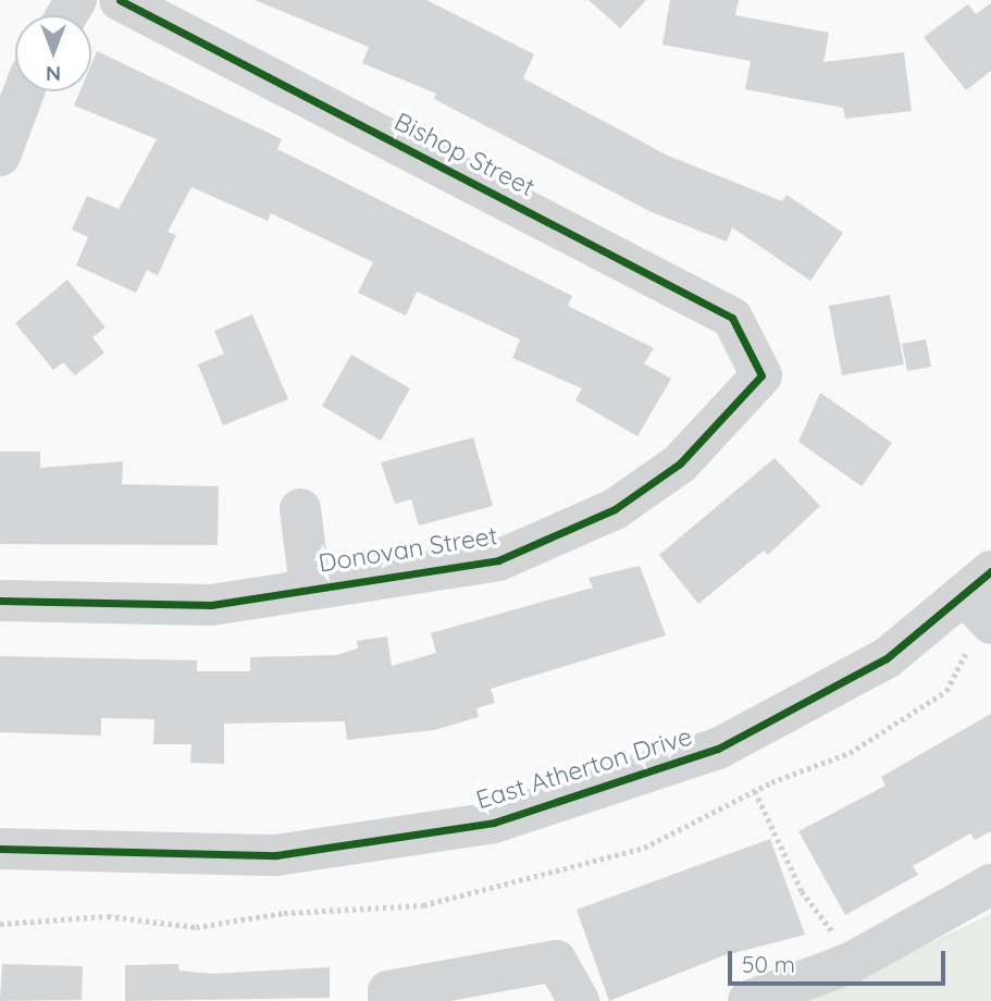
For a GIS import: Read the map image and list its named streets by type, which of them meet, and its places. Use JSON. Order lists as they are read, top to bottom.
{
  "streets": {
    "street": ["Bishop Street", "Donovan Street", "East Atherton Drive"]
  },
  "crossings": [
    ["Bishop Street", "Donovan Street"]
  ],
  "scale_bar": "50 m",
  "north": "bottom"
}
